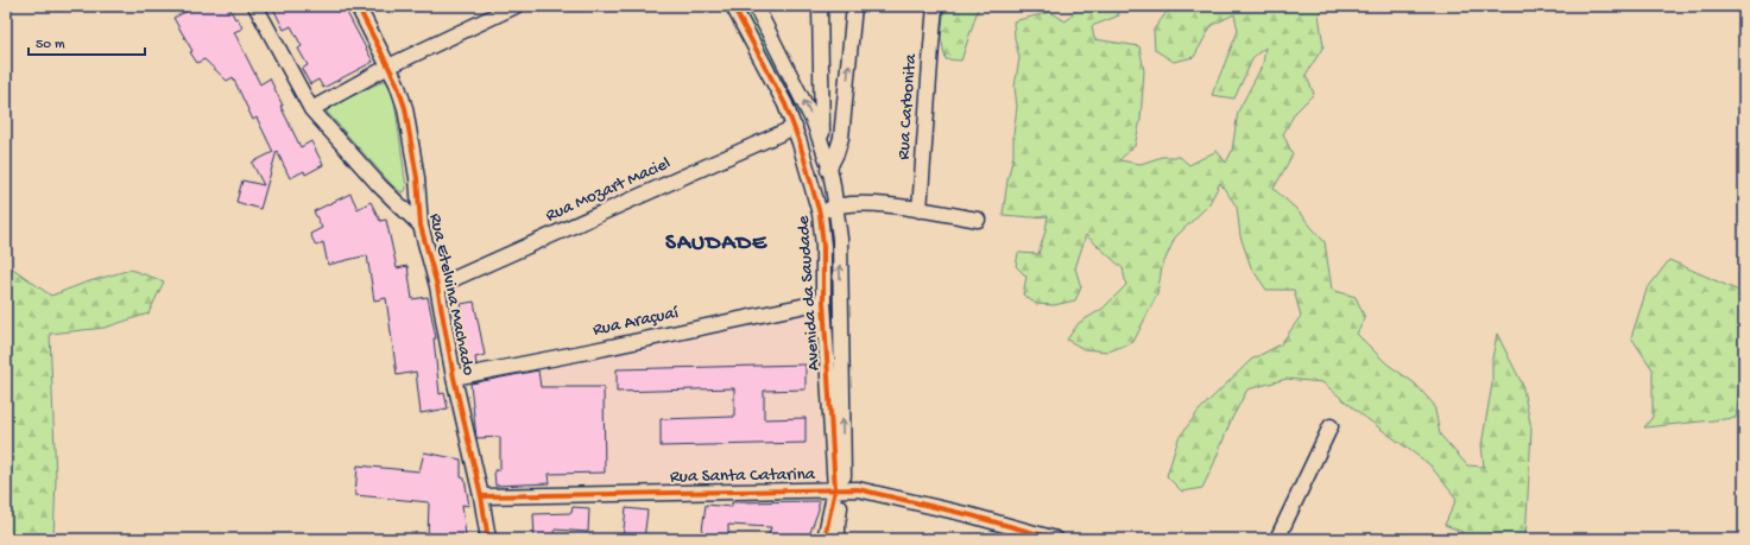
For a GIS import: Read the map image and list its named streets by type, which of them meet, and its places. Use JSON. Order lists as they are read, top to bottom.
{
  "streets": {
    "street": [
      "Rua Carbonita",
      "Rua Mozart Maciel",
      "Avenida da Saudade",
      "Rua Etelvina Machado",
      "Rua Araçuaí",
      "Rua Santa Catarina"
    ]
  },
  "crossings": [
    ["Rua Mozart Maciel", "Avenida da Saudade"],
    ["Rua Mozart Maciel", "Rua Etelvina Machado"],
    ["Avenida da Saudade", "Rua Araçuaí"],
    ["Avenida da Saudade", "Rua Santa Catarina"],
    ["Rua Etelvina Machado", "Rua Araçuaí"],
    ["Rua Etelvina Machado", "Rua Santa Catarina"]
  ],
  "districts": ["SAUDADE"],
  "scale_bar": "50 m"
}
